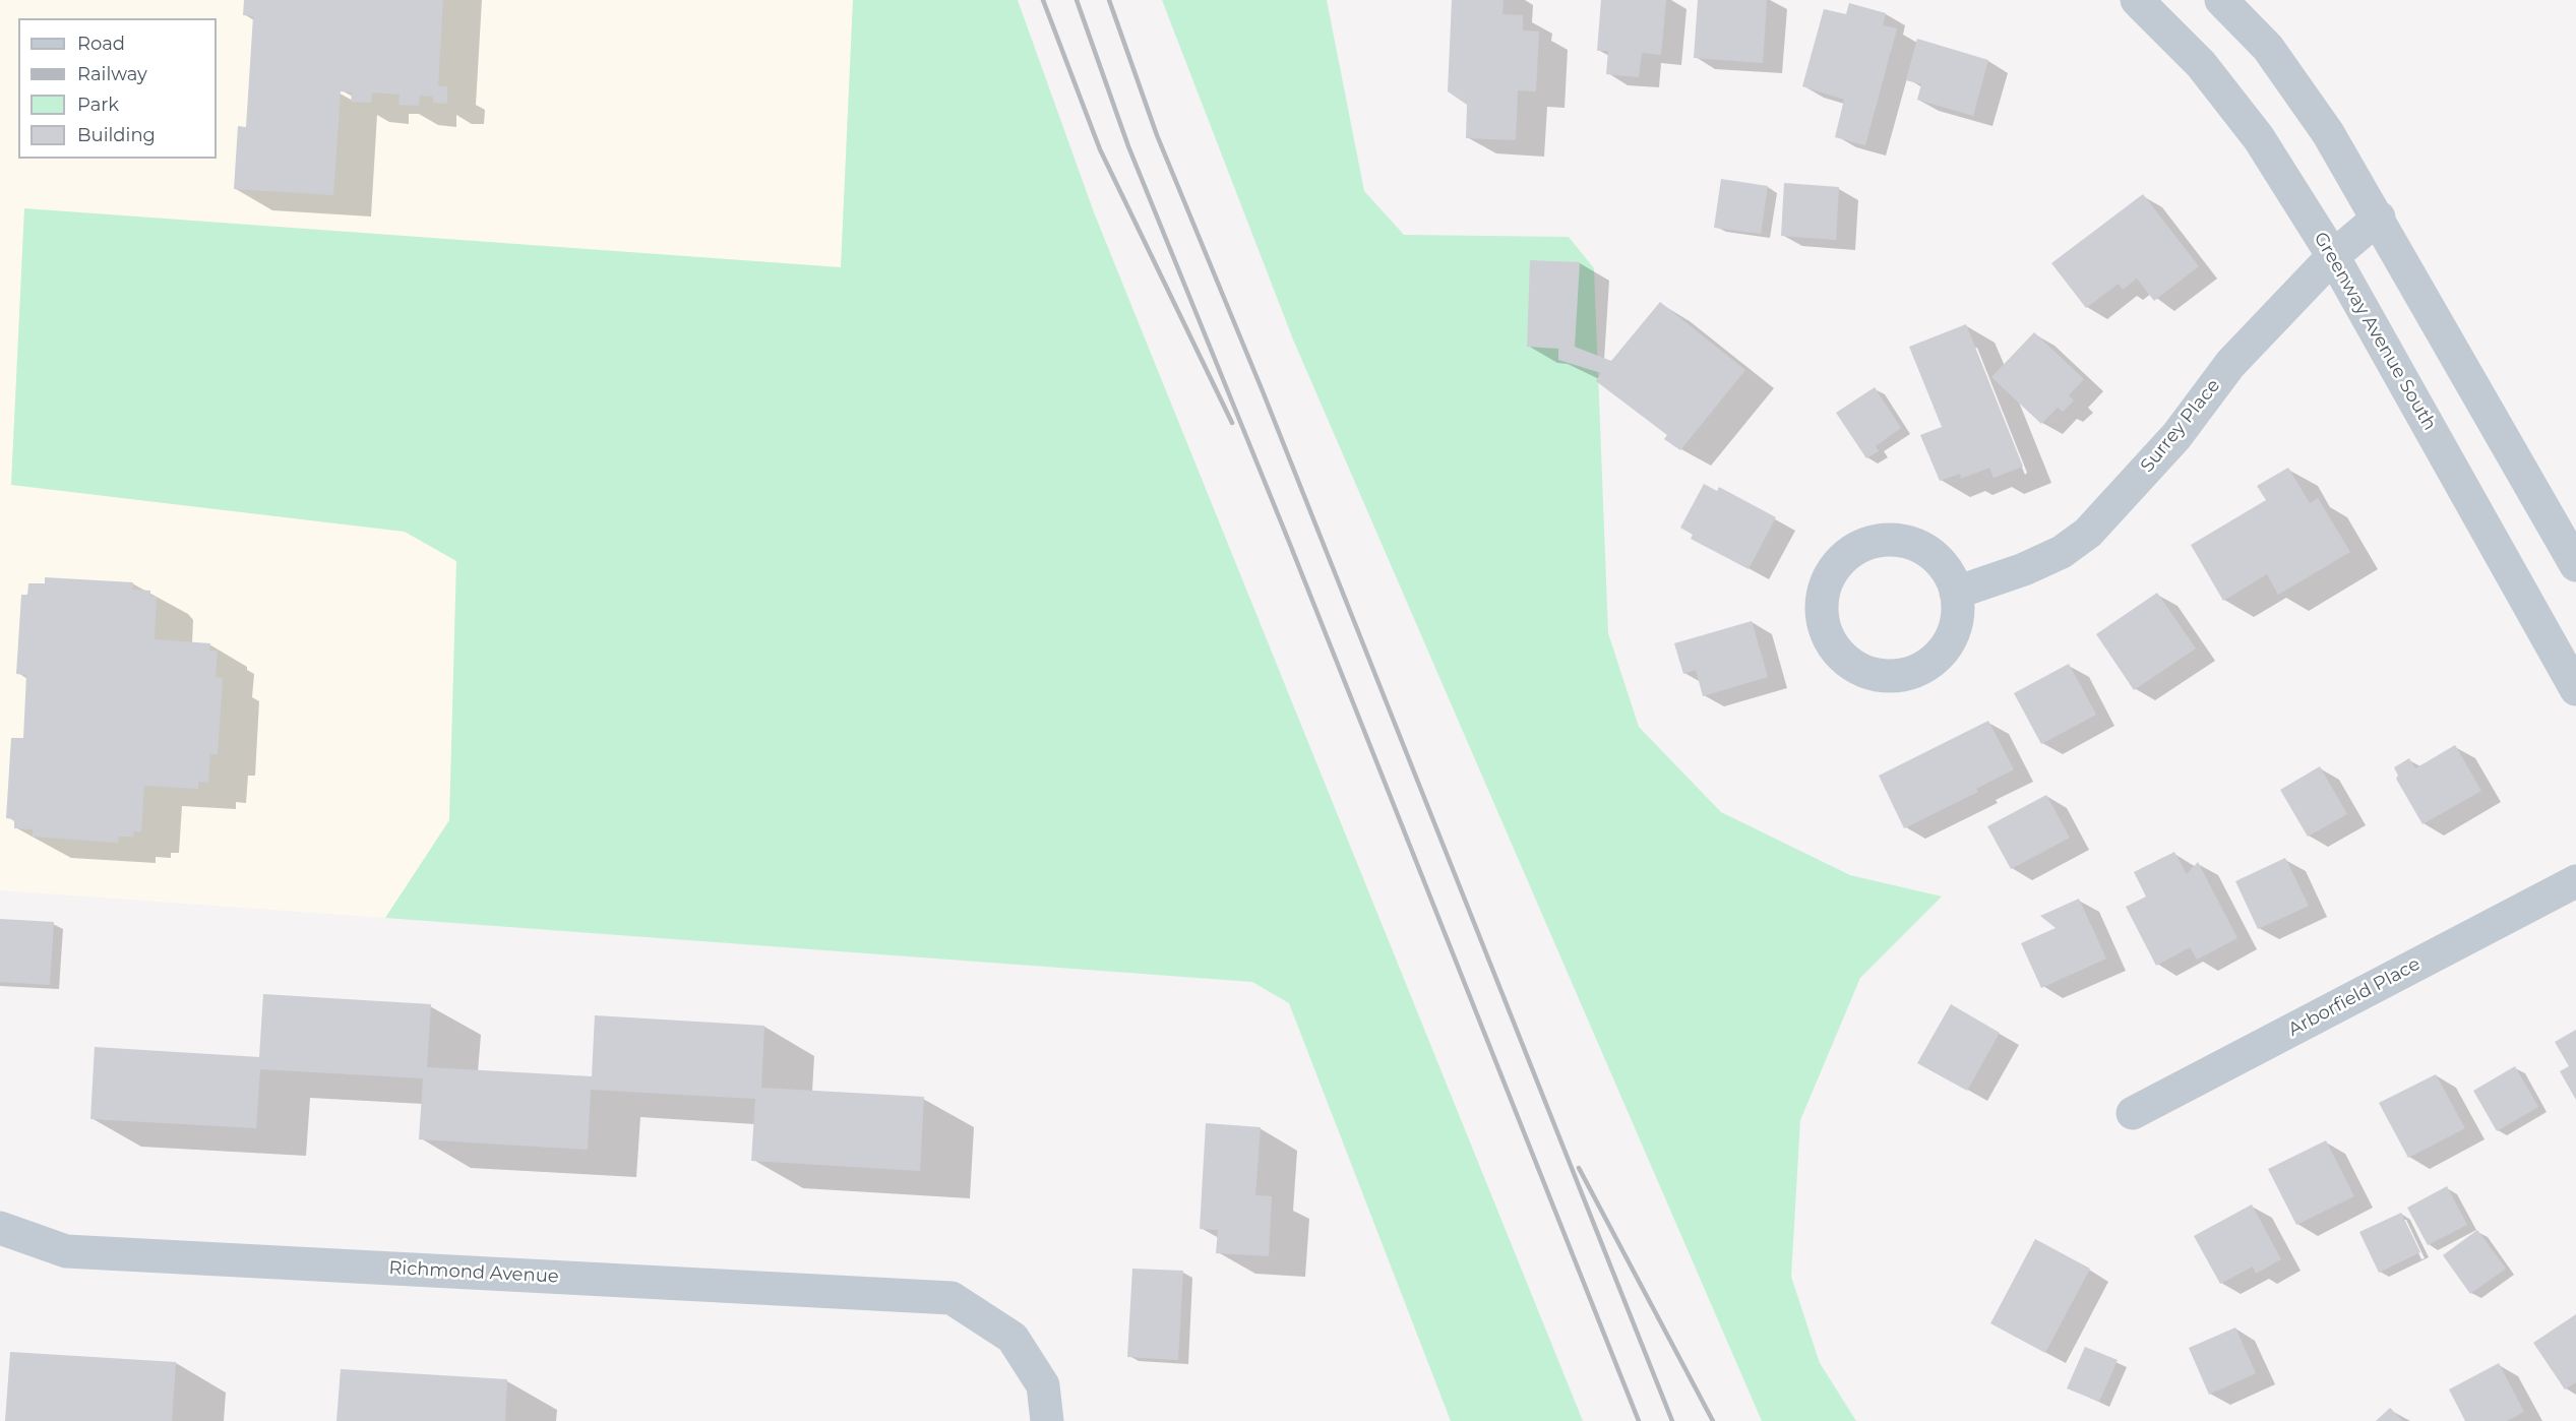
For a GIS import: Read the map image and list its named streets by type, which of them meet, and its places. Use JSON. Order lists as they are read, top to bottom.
{
  "streets": {
    "street": [
      "Greenway Avenue South",
      "Surrey Place",
      "Arborfield Place",
      "Richmond Avenue"
    ]
  },
  "crossings": [
    ["Greenway Avenue South", "Surrey Place"]
  ],
  "legend": [
    "Road",
    "Railway",
    "Park",
    "Building"
  ]
}
